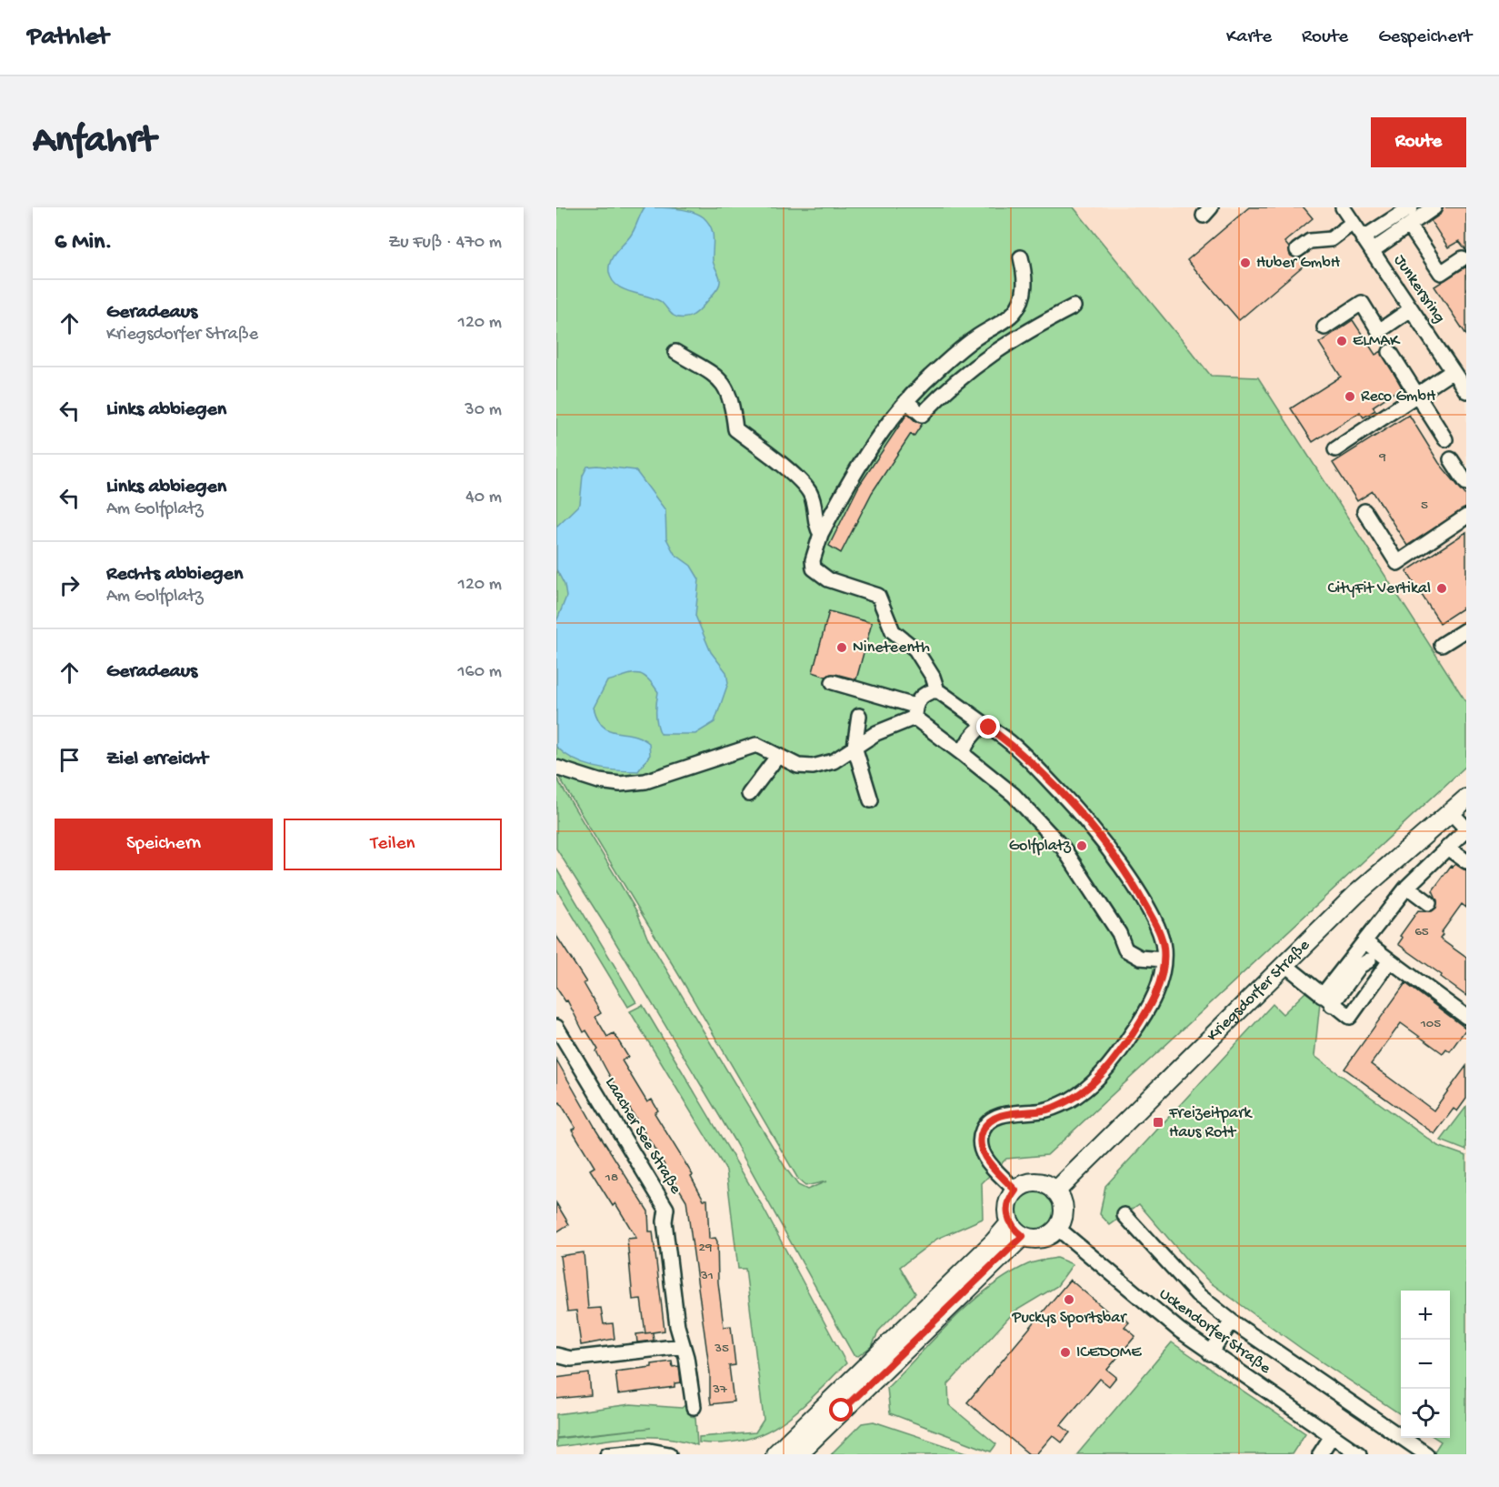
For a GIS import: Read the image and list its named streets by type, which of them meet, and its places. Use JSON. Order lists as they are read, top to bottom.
{
  "streets": {
    "main road": ["Kriegsdorfer Straße"],
    "street": ["Junkersring", "Laacher See Straße", "Uckendorfer Straße"]
  },
  "crossings": [
    ["Kriegsdorfer Straße", "Uckendorfer Straße"]
  ],
  "places": {
    "other": [
      "Huber GmbH",
      "ELMAK",
      "Reco GmbH",
      "CityFit Vertikal",
      "Nineteenth",
      "Golfplatz",
      "Puckys Sportsbar",
      "ICEDOME"
    ],
    "transit": ["Freizeitpark Haus Rott"]
  },
  "house_numbers": [
    "9",
    "5",
    "65",
    "105",
    "18",
    "29",
    "31",
    "35",
    "37"
  ],
  "page": {
    "header": "Pathlet",
    "nav": ["Karte", "Route", "Gespeichert"],
    "buttons": [
      "Route",
      ["Speichern", "Teilen"]
    ],
    "title": "Anfahrt",
    "heading": ["6 Min.", "Zu Fuß · 470 m"],
    "list": [
      ["Geradeaus", "Kriegsdorfer Straße", "120 m"],
      ["Links abbiegen", "30 m"],
      ["Links abbiegen", "Am Golfplatz", "40 m"],
      ["Rechts abbiegen", "Am Golfplatz", "120 m"],
      ["Geradeaus", "160 m"],
      "Ziel erreicht"
    ],
    "map_buttons": ["+", "−"]
  }
}
